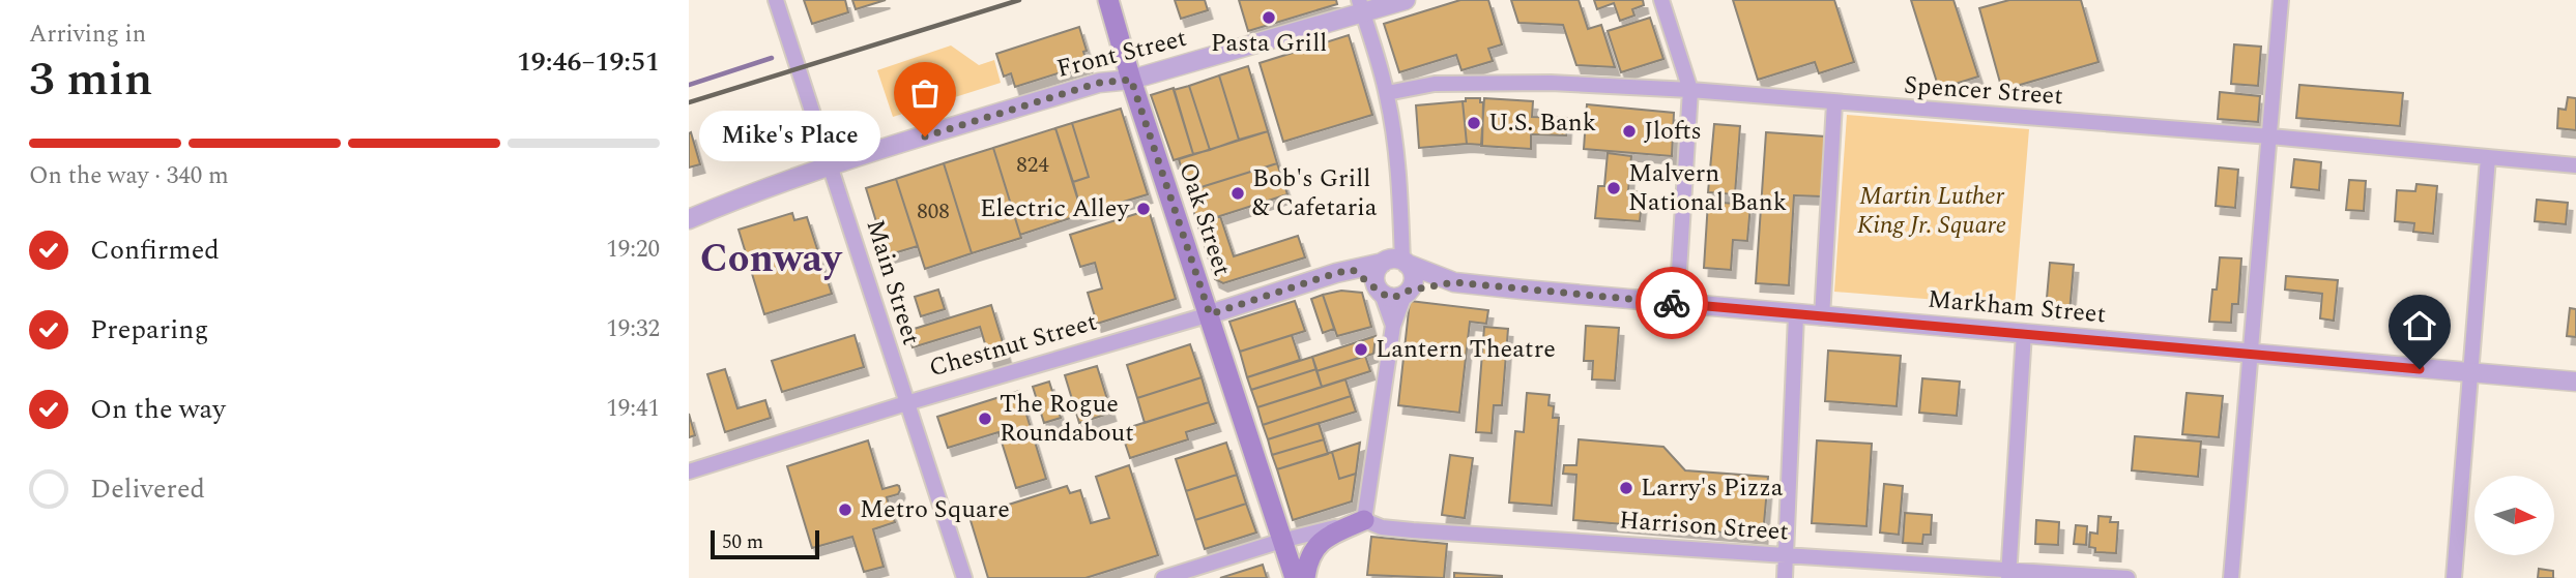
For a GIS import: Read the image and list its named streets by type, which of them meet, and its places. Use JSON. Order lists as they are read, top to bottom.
{
  "streets": {
    "main road": ["Oak Street"],
    "street": [
      "Front Street",
      "Spencer Street",
      "Main Street",
      "Markham Street",
      "Chestnut Street",
      "Harrison Street"
    ]
  },
  "crossings": [
    ["Front Street", "Oak Street"],
    ["Front Street", "Main Street"],
    ["Oak Street", "Chestnut Street"],
    ["Oak Street", "Harrison Street"],
    ["Main Street", "Chestnut Street"],
    ["Markham Street", "Chestnut Street"]
  ],
  "districts": ["Conway"],
  "parks": ["Martin Luther King Jr. Square"],
  "places": [
    "Pasta Grill",
    "U.S. Bank",
    "Jlofts",
    "Mike's Place",
    "Malvern National Bank",
    "Bob's Grill & Cafetaria",
    "Electric Alley",
    "Lantern Theatre",
    "The Rogue Roundabout",
    "Larry's Pizza",
    "Metro Square"
  ],
  "house_numbers": ["824", "808"],
  "scale_bar": "50 m",
  "north": "right",
  "page": {
    "heading": ["3 min", "Arriving in", "19:46–19:51"],
    "bubble": "Mike's Place",
    "bar": "On the way · 340 m",
    "list": [
      ["Confirmed", "19:20"],
      ["Preparing", "19:32"],
      ["On the way", "19:41"],
      "Delivered"
    ],
    "scale": "50 m"
  }
}
